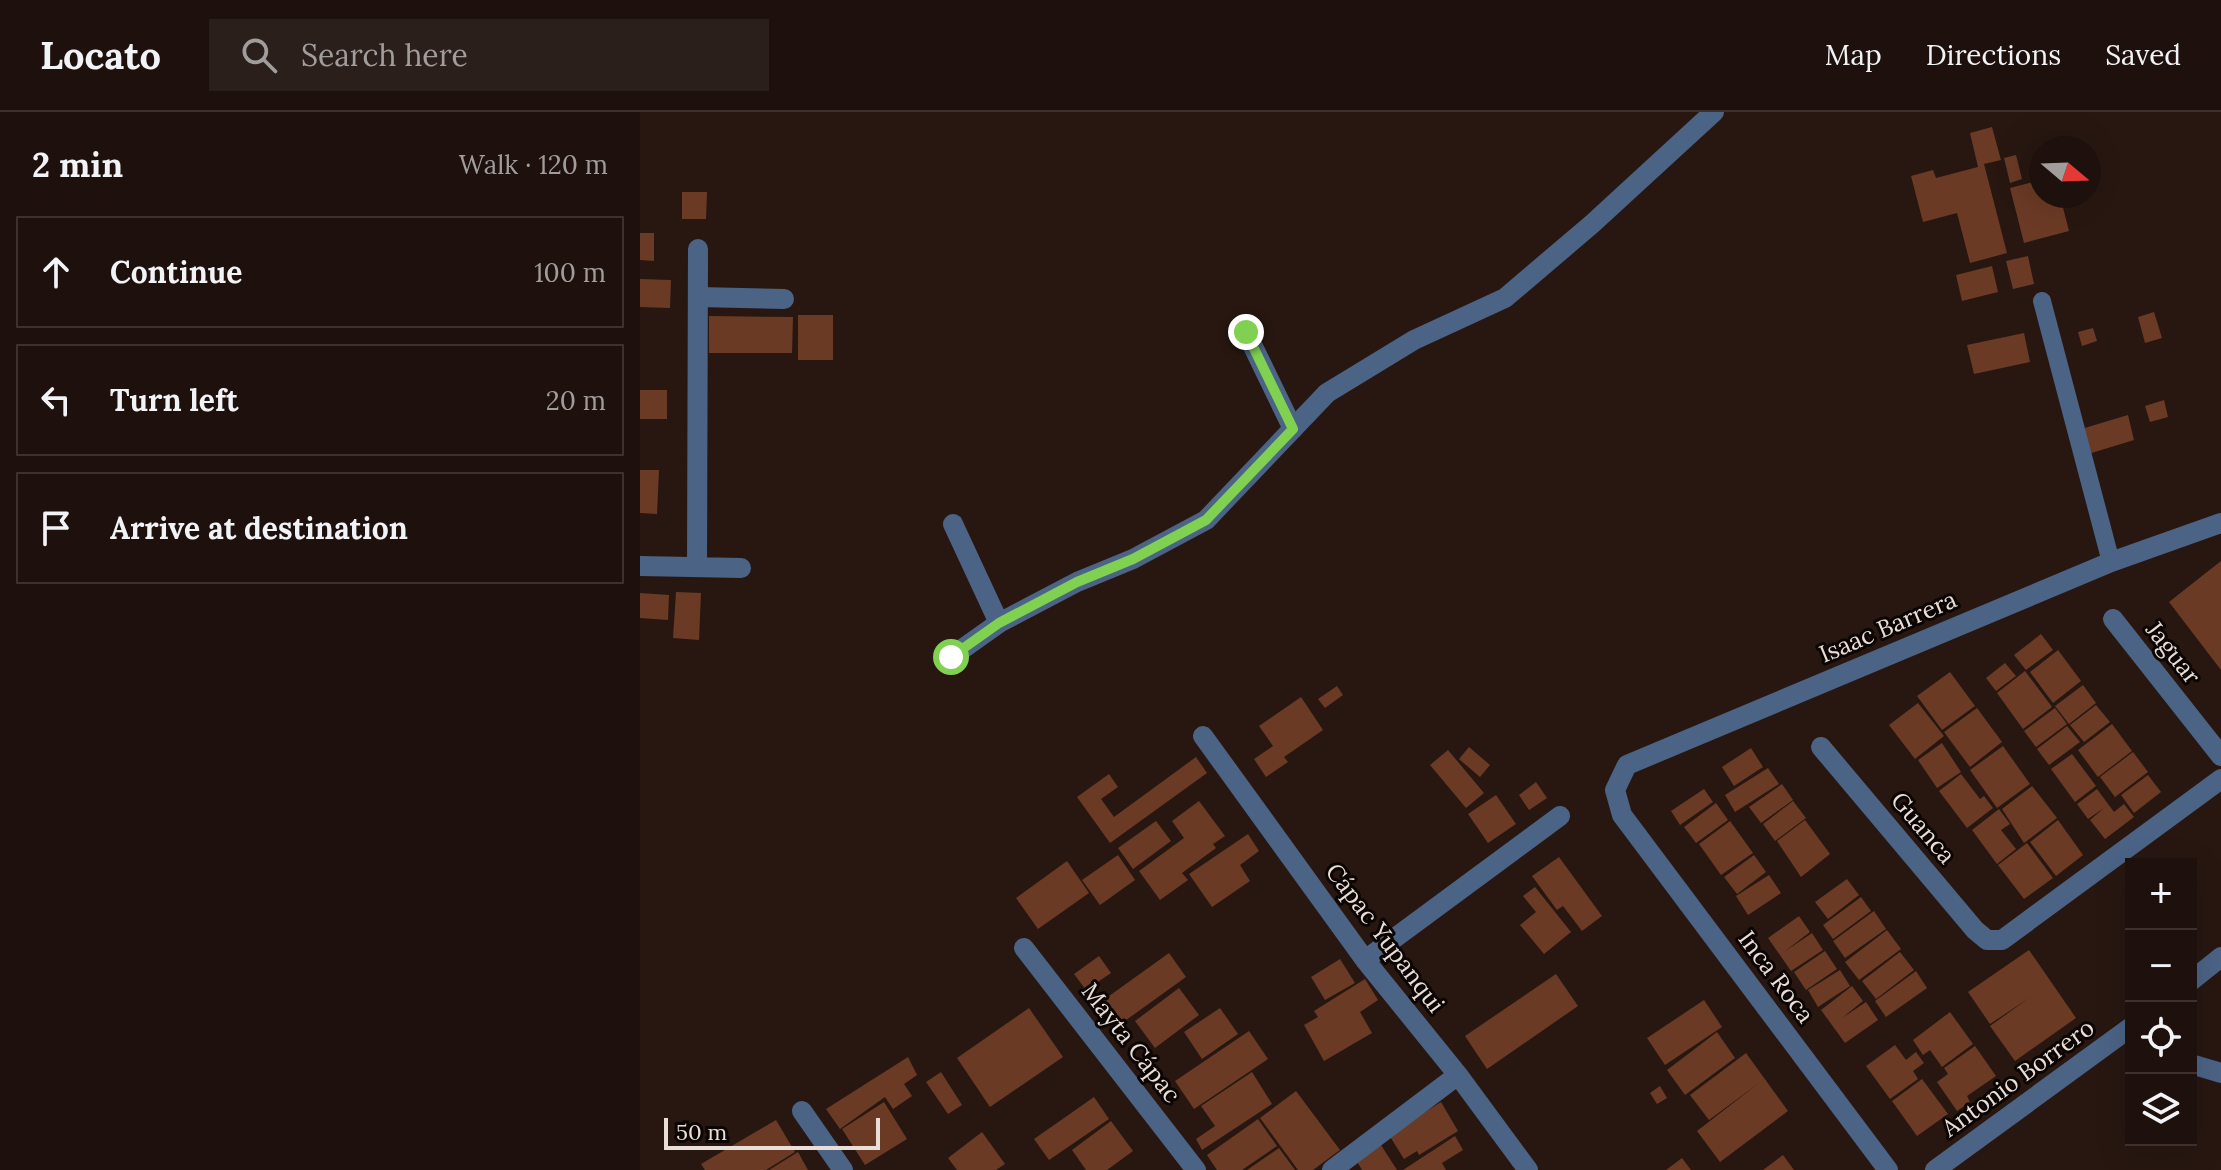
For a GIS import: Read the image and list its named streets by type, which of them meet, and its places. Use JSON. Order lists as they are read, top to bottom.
{
  "streets": {
    "street": [
      "Isaac Barrera",
      "Jaguar",
      "Guanca",
      "Cápac Yupanqui",
      "Inca Roca",
      "Mayta Cápac",
      "Antonio Borrero"
    ]
  },
  "crossings": [
    ["Isaac Barrera", "Inca Roca"]
  ],
  "scale_bar": "50 m",
  "north": "right",
  "page": {
    "header": "Locato",
    "search": "Search here",
    "nav": ["Map", "Directions", "Saved"],
    "heading": ["2 min", "Walk · 120 m"],
    "list": [
      ["Continue", "100 m"],
      ["Turn left", "20 m"],
      "Arrive at destination"
    ],
    "map_buttons": ["+", "−"],
    "scale": "50 m"
  }
}
